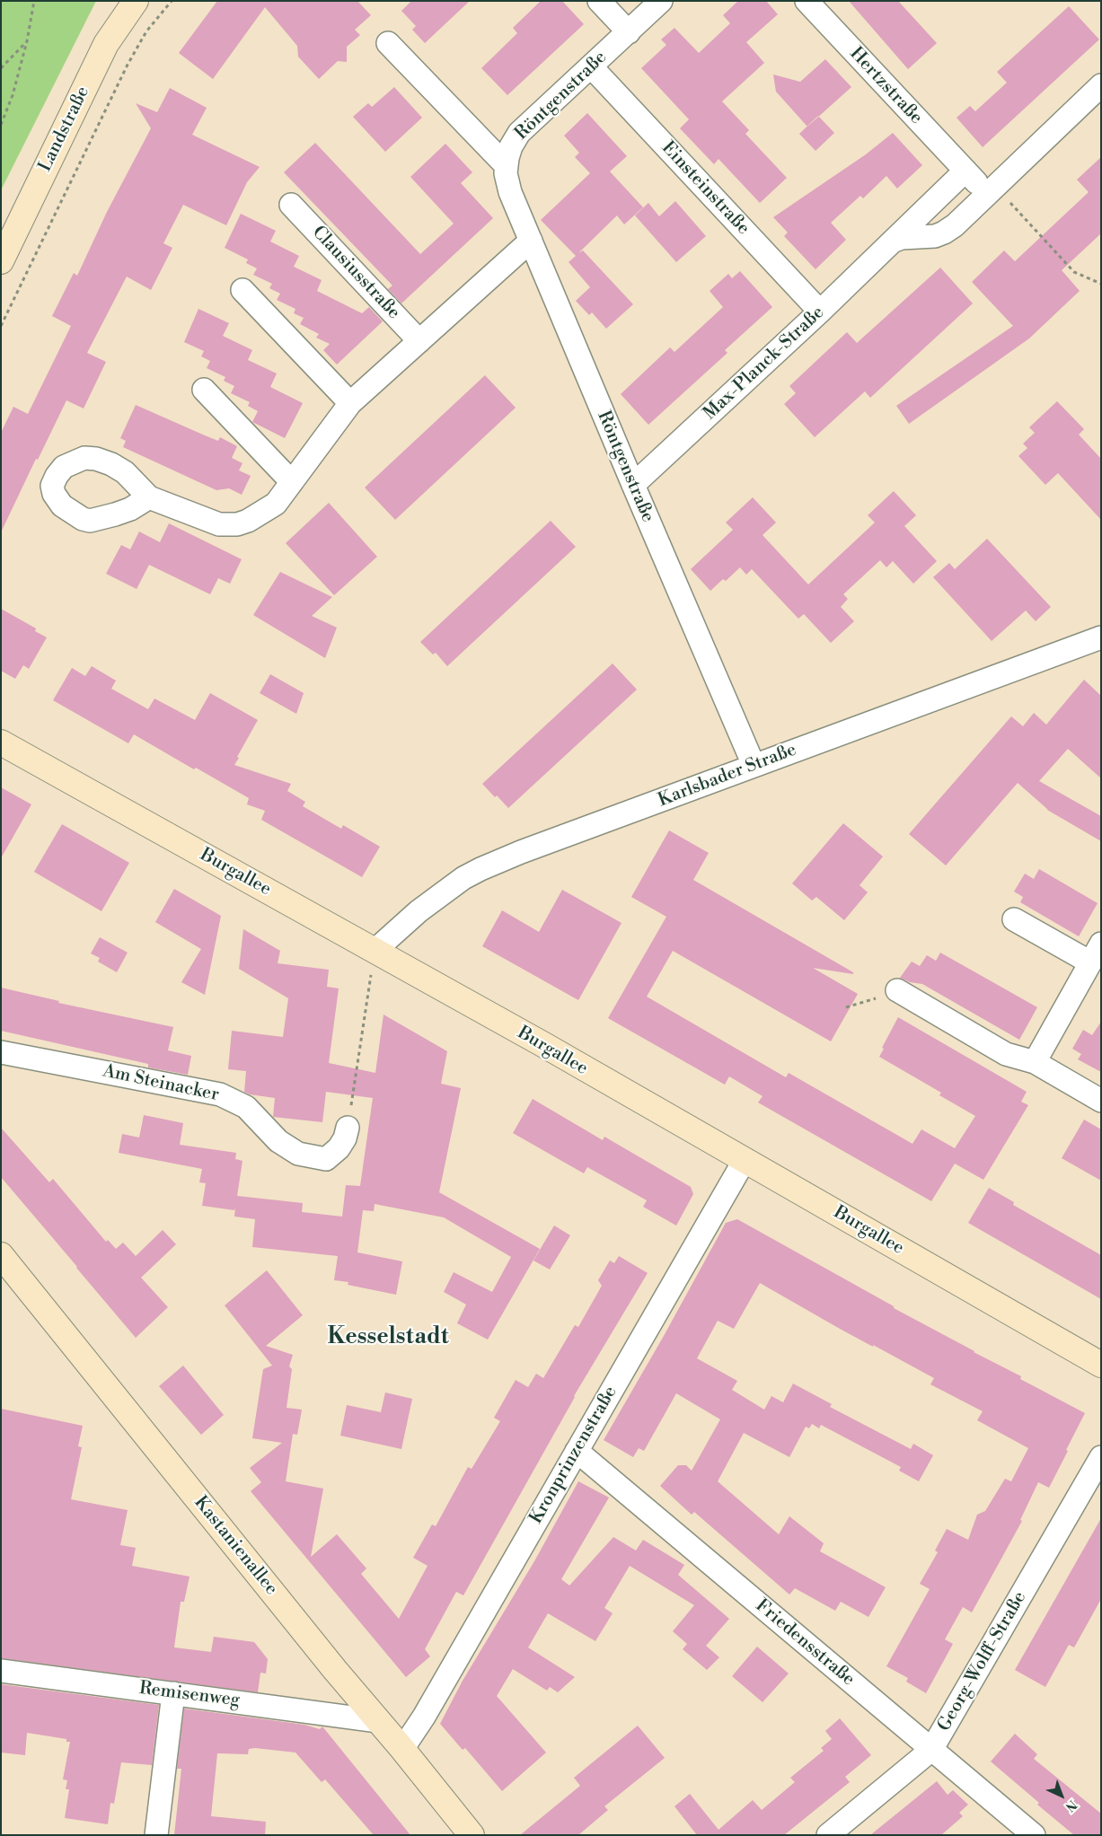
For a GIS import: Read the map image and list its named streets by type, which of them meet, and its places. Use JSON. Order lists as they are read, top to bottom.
{
  "streets": {
    "street": [
      "Hertzstraße",
      "Röntgenstraße",
      "Landstraße",
      "Einsteinstraße",
      "Clausiusstraße",
      "Max-Planck-Straße",
      "Karlsbader Straße",
      "Burgallee",
      "Am Steinacker",
      "Kronprinzenstraße",
      "Kastanienallee",
      "Friedensstraße",
      "Georg-Wolff-Straße",
      "Remisenweg"
    ]
  },
  "crossings": [
    ["Hertzstraße", "Max-Planck-Straße"],
    ["Röntgenstraße", "Einsteinstraße"],
    ["Röntgenstraße", "Max-Planck-Straße"],
    ["Röntgenstraße", "Karlsbader Straße"],
    ["Einsteinstraße", "Max-Planck-Straße"],
    ["Karlsbader Straße", "Burgallee"],
    ["Burgallee", "Kronprinzenstraße"],
    ["Kronprinzenstraße", "Kastanienallee"],
    ["Kronprinzenstraße", "Friedensstraße"],
    ["Kastanienallee", "Remisenweg"],
    ["Friedensstraße", "Georg-Wolff-Straße"]
  ],
  "districts": ["Kesselstadt"],
  "north": "bottom right"
}
